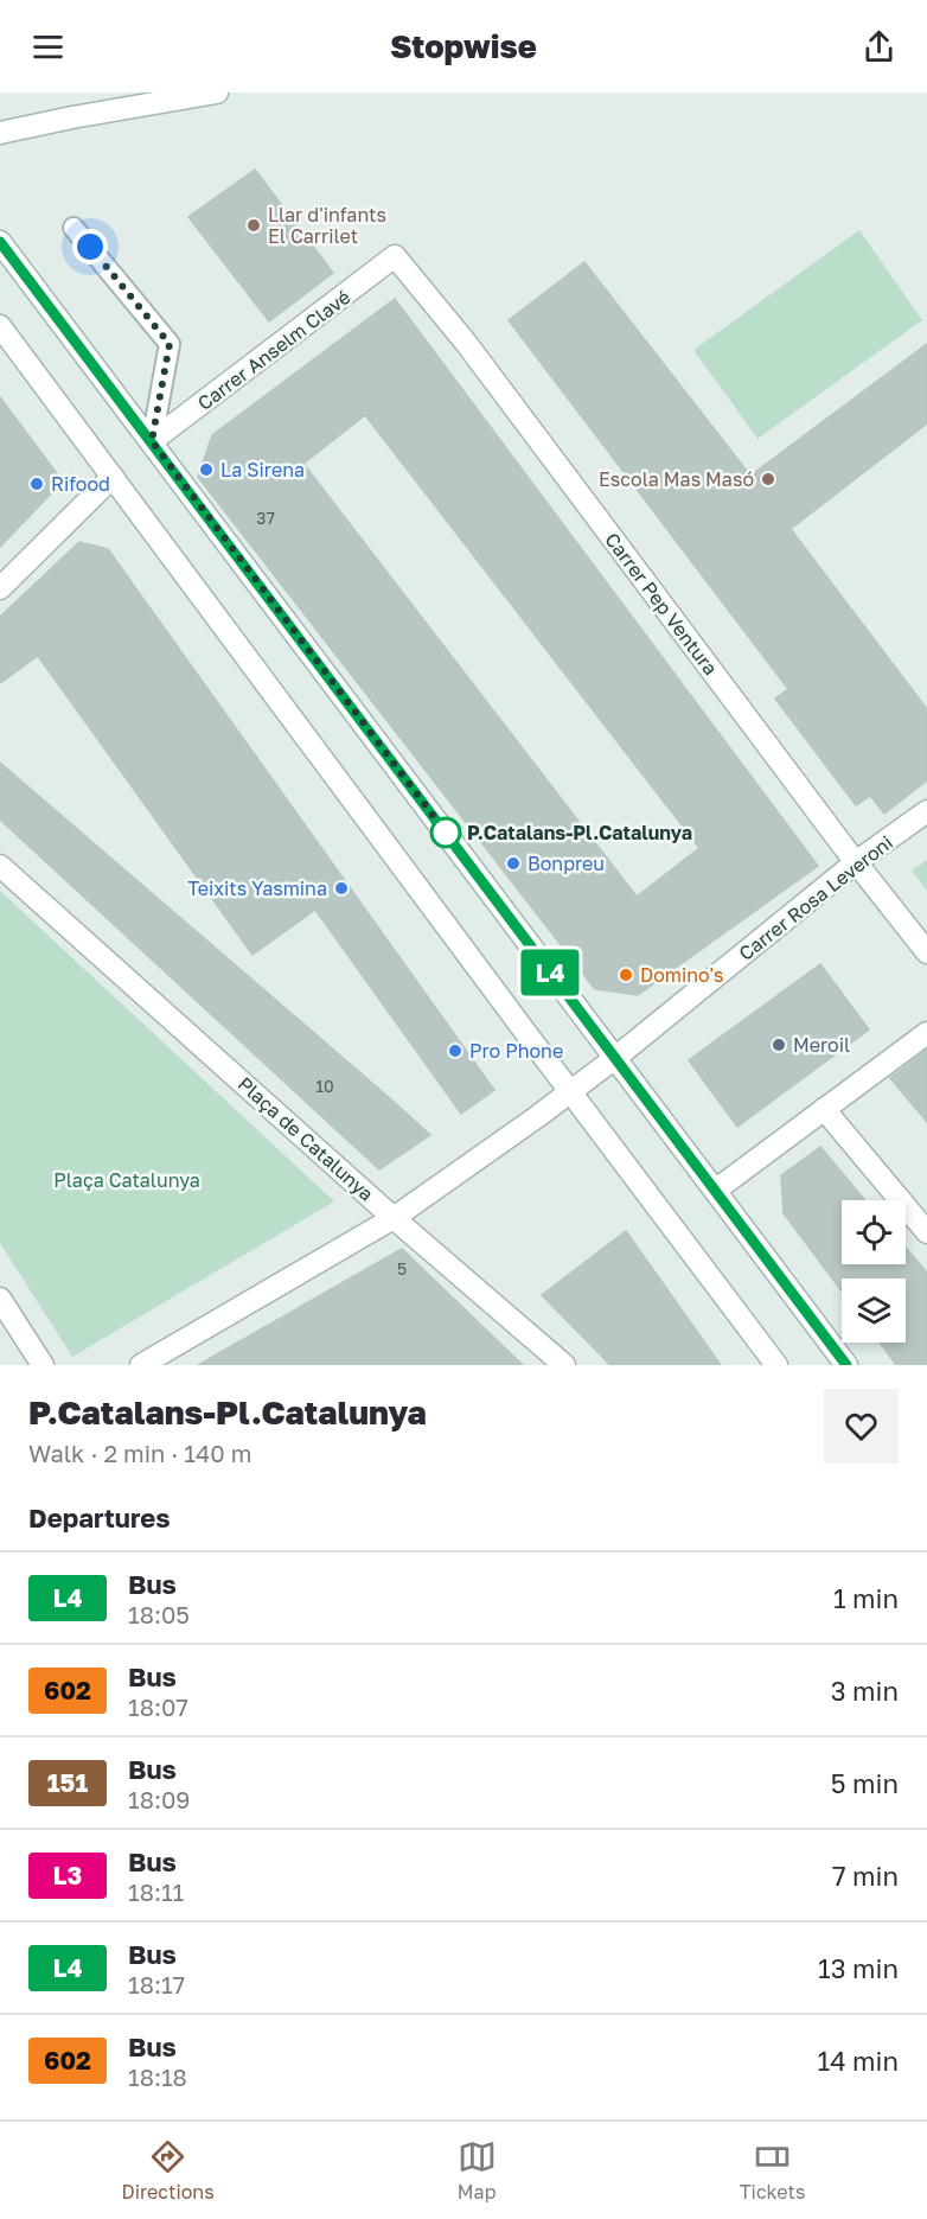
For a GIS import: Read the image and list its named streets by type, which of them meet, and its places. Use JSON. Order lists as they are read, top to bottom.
{
  "streets": {
    "street": [
      "Carrer Anselm Clavé",
      "Carrer Pep Ventura",
      "Carrer Rosa Leveroni",
      "Plaça de Catalunya"
    ]
  },
  "crossings": [
    ["Carrer Anselm Clavé", "Carrer Pep Ventura"],
    ["Carrer Pep Ventura", "Carrer Rosa Leveroni"]
  ],
  "parks": ["Plaça Catalunya"],
  "places": [
    "Llar d'infants El Carrilet",
    "La Sirena",
    "Escola Mas Masó",
    "Rifood",
    "P.Catalans-Pl.Catalunya",
    "Bonpreu",
    "Teixits Yasmina",
    "Domino's",
    "Meroil",
    "Pro Phone"
  ],
  "lines": ["bus line L4"],
  "house_numbers": ["37", "10", "5"],
  "page": {
    "header": "Stopwise",
    "on_map": "L4",
    "heading": [
      ["P.Catalans-Pl.Catalunya", "Walk · 2 min · 140 m"],
      "Departures"
    ],
    "list": [
      {
        "mark": "L4",
        "name": "Bus",
        "note": "18:05",
        "value": "1 min"
      },
      {
        "mark": "602",
        "name": "Bus",
        "note": "18:07",
        "value": "3 min"
      },
      {
        "mark": "151",
        "name": "Bus",
        "note": "18:09",
        "value": "5 min"
      },
      {
        "mark": "L3",
        "name": "Bus",
        "note": "18:11",
        "value": "7 min"
      },
      {
        "mark": "L4",
        "name": "Bus",
        "note": "18:17",
        "value": "13 min"
      },
      {
        "mark": "602",
        "name": "Bus",
        "note": "18:18",
        "value": "14 min"
      }
    ],
    "tabs": ["Directions", "Map", "Tickets"]
  }
}
